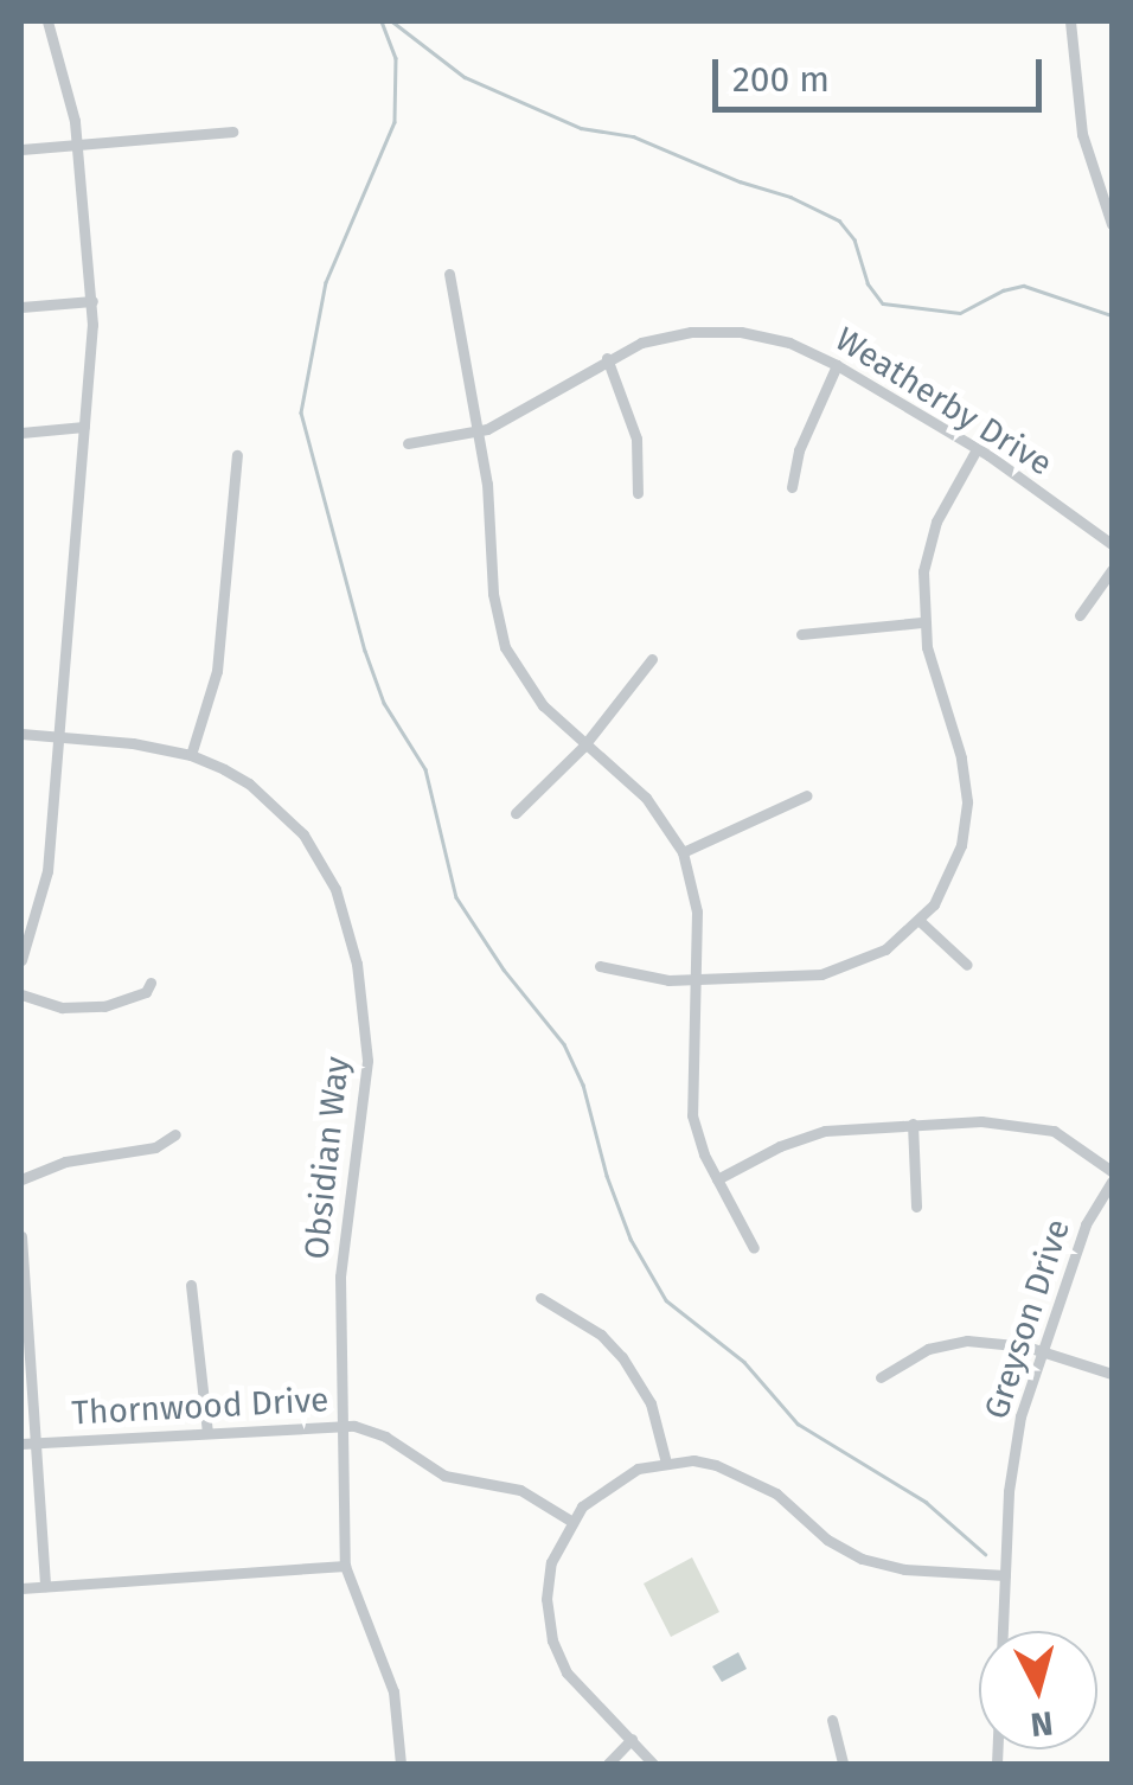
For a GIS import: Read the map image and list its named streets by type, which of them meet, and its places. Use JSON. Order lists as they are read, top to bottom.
{
  "streets": {
    "street": [
      "Weatherby Drive",
      "Obsidian Way",
      "Greyson Drive",
      "Thornwood Drive"
    ]
  },
  "crossings": [
    ["Obsidian Way", "Thornwood Drive"]
  ],
  "scale_bar": "200 m",
  "north": "bottom"
}
